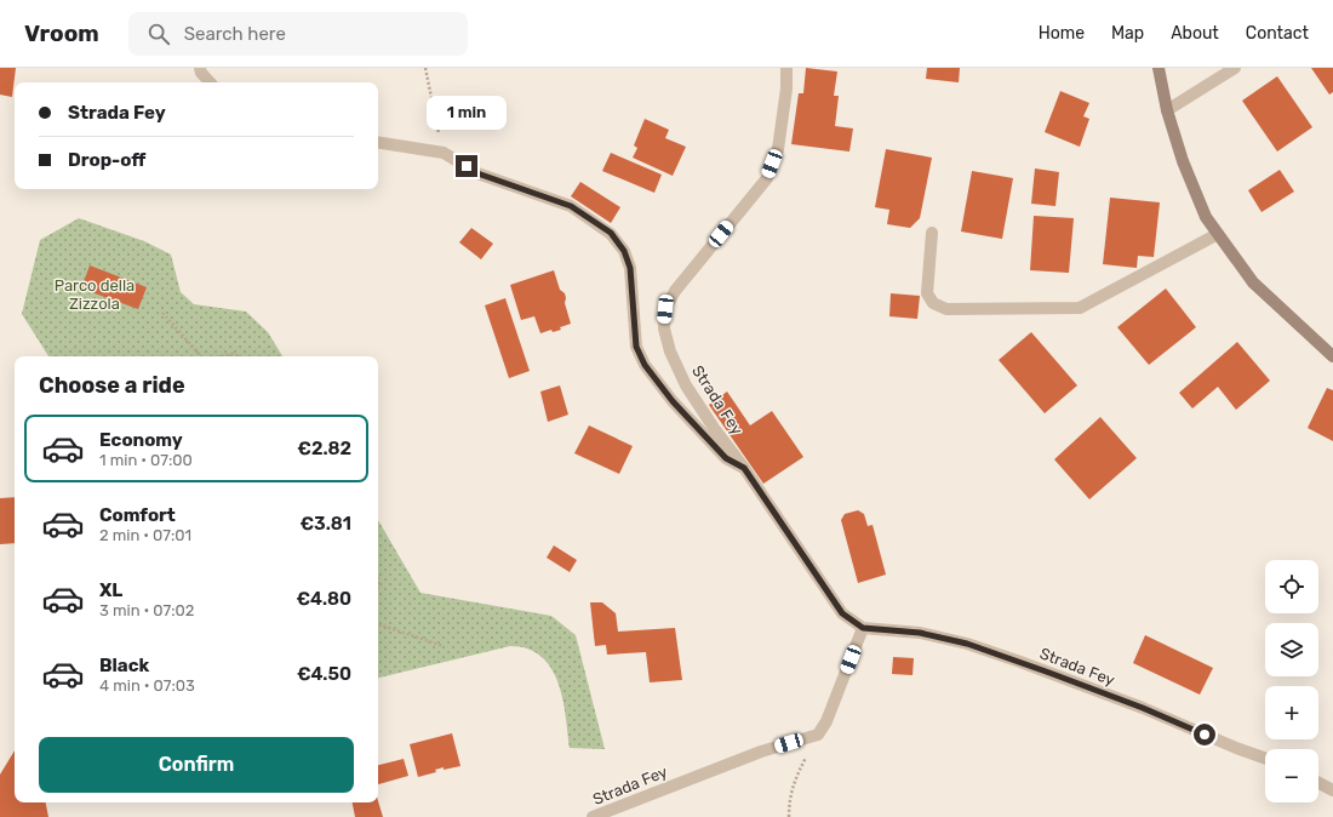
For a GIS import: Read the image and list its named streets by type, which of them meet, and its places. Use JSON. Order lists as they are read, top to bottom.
{
  "streets": {
    "street": ["Strada Fey"]
  },
  "parks": ["Parco della Zizzola"],
  "page": {
    "header": "Vroom",
    "search": "Search here",
    "nav": [
      "Home",
      "Map",
      "About",
      "Contact"
    ],
    "banner": ["Strada Fey", "Drop-off"],
    "bubble": "1 min",
    "heading": "Choose a ride",
    "list": [
      {
        "name": "Economy",
        "note": "1 min · 07:00",
        "value": "€2.82"
      },
      {
        "name": "Comfort",
        "note": "2 min · 07:01",
        "value": "€3.81"
      },
      {
        "name": "XL",
        "note": "3 min · 07:02",
        "value": "€4.80"
      },
      {
        "name": "Black",
        "note": "4 min · 07:03",
        "value": "€4.50"
      }
    ],
    "map_buttons": ["+", "−"],
    "buttons": "Confirm"
  }
}
